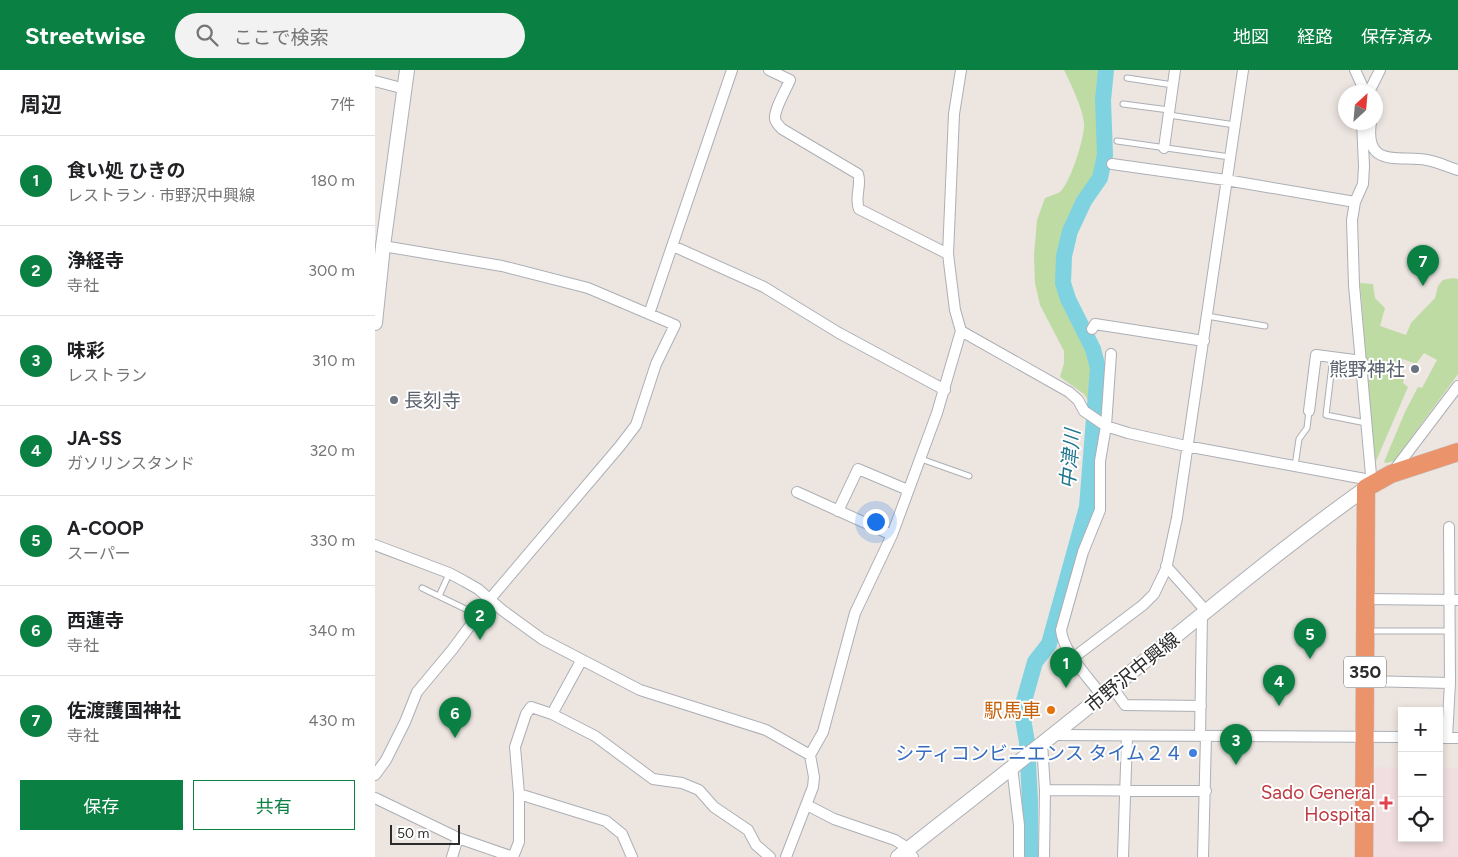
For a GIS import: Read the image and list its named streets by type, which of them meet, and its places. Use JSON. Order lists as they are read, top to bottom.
{
  "streets": {
    "highway": ["350"],
    "main road": ["市野沢中興線"]
  },
  "crossings": [
    ["市野沢中興線", "350"]
  ],
  "water": ["中津川"],
  "places": {
    "other": [
      "熊野神社",
      "長刻寺",
      "駅馬車",
      "シティコンビニエンス タイム２４"
    ],
    "health": ["Sado General Hospital"]
  },
  "scale_bar": "50 m",
  "north": "top right",
  "page": {
    "header": "Streetwise",
    "search": "ここで検索",
    "nav": ["地図", "経路", "保存済み"],
    "heading": ["周辺", "7件"],
    "list": [
      {
        "mark": "1",
        "name": "食い処 ひきの",
        "note": "レストラン · 市野沢中興線",
        "value": "180 m"
      },
      {
        "mark": "2",
        "name": "浄経寺",
        "note": "寺社",
        "value": "300 m"
      },
      {
        "mark": "3",
        "name": "味彩",
        "note": "レストラン",
        "value": "310 m"
      },
      {
        "mark": "4",
        "name": "JA-SS",
        "note": "ガソリンスタンド",
        "value": "320 m"
      },
      {
        "mark": "5",
        "name": "A-COOP",
        "note": "スーパー",
        "value": "330 m"
      },
      {
        "mark": "6",
        "name": "西蓮寺",
        "note": "寺社",
        "value": "340 m"
      },
      {
        "mark": "7",
        "name": "佐渡護国神社",
        "note": "寺社",
        "value": "430 m"
      }
    ],
    "pins": [
      "7",
      "2",
      "5",
      "1",
      "4",
      "6",
      "3"
    ],
    "map_buttons": ["+", "−"],
    "buttons": ["保存", "共有"],
    "scale": "50 m"
  }
}
